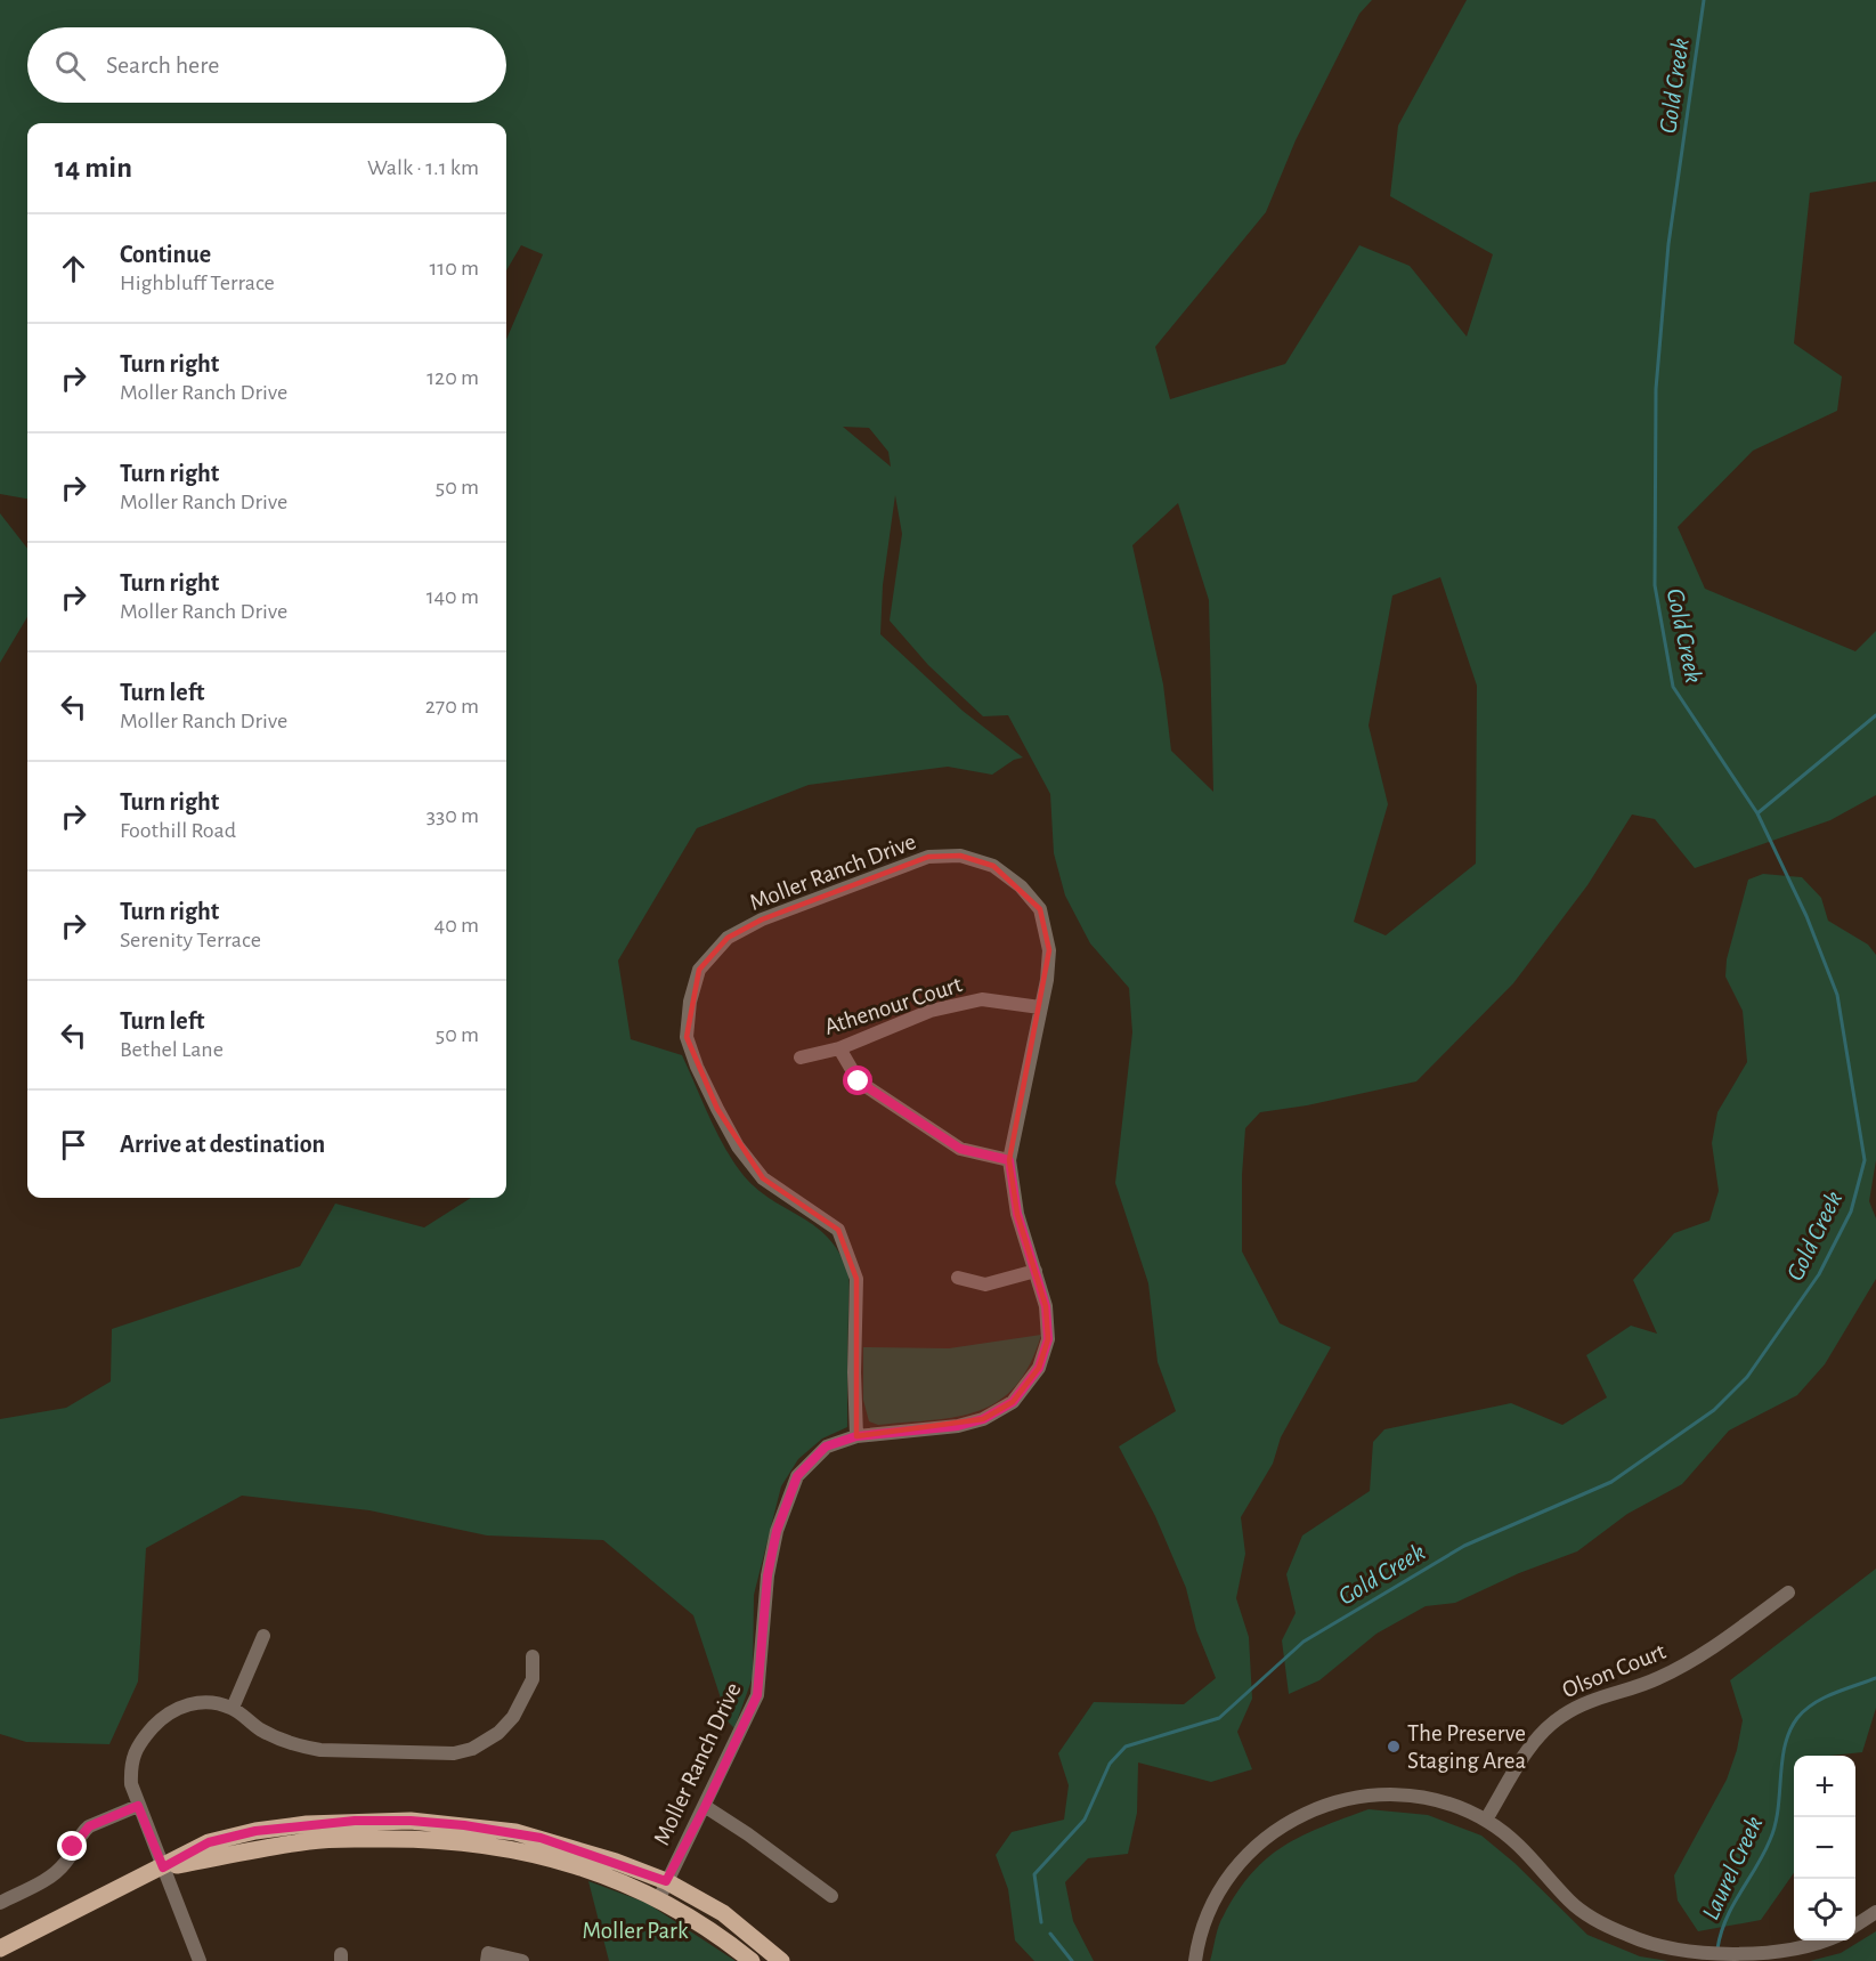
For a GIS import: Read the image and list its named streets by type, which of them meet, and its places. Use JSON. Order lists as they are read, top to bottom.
{
  "streets": {
    "street": ["Moller Ranch Drive", "Athenour Court", "Olson Court"]
  },
  "crossings": [
    ["Moller Ranch Drive", "Athenour Court"]
  ],
  "water": ["Gold Creek", "Laurel Creek"],
  "parks": ["Moller Park"],
  "places": ["The Preserve Staging Area"],
  "page": {
    "search": "Search here",
    "heading": ["14 min", "Walk · 1.1 km"],
    "list": [
      ["Continue", "Highbluff Terrace", "110 m"],
      ["Turn right", "Moller Ranch Drive", "120 m"],
      ["Turn right", "Moller Ranch Drive", "50 m"],
      ["Turn right", "Moller Ranch Drive", "140 m"],
      ["Turn left", "Moller Ranch Drive", "270 m"],
      ["Turn right", "Foothill Road", "330 m"],
      ["Turn right", "Serenity Terrace", "40 m"],
      ["Turn left", "Bethel Lane", "50 m"],
      "Arrive at destination"
    ],
    "map_buttons": ["+", "−"]
  }
}
